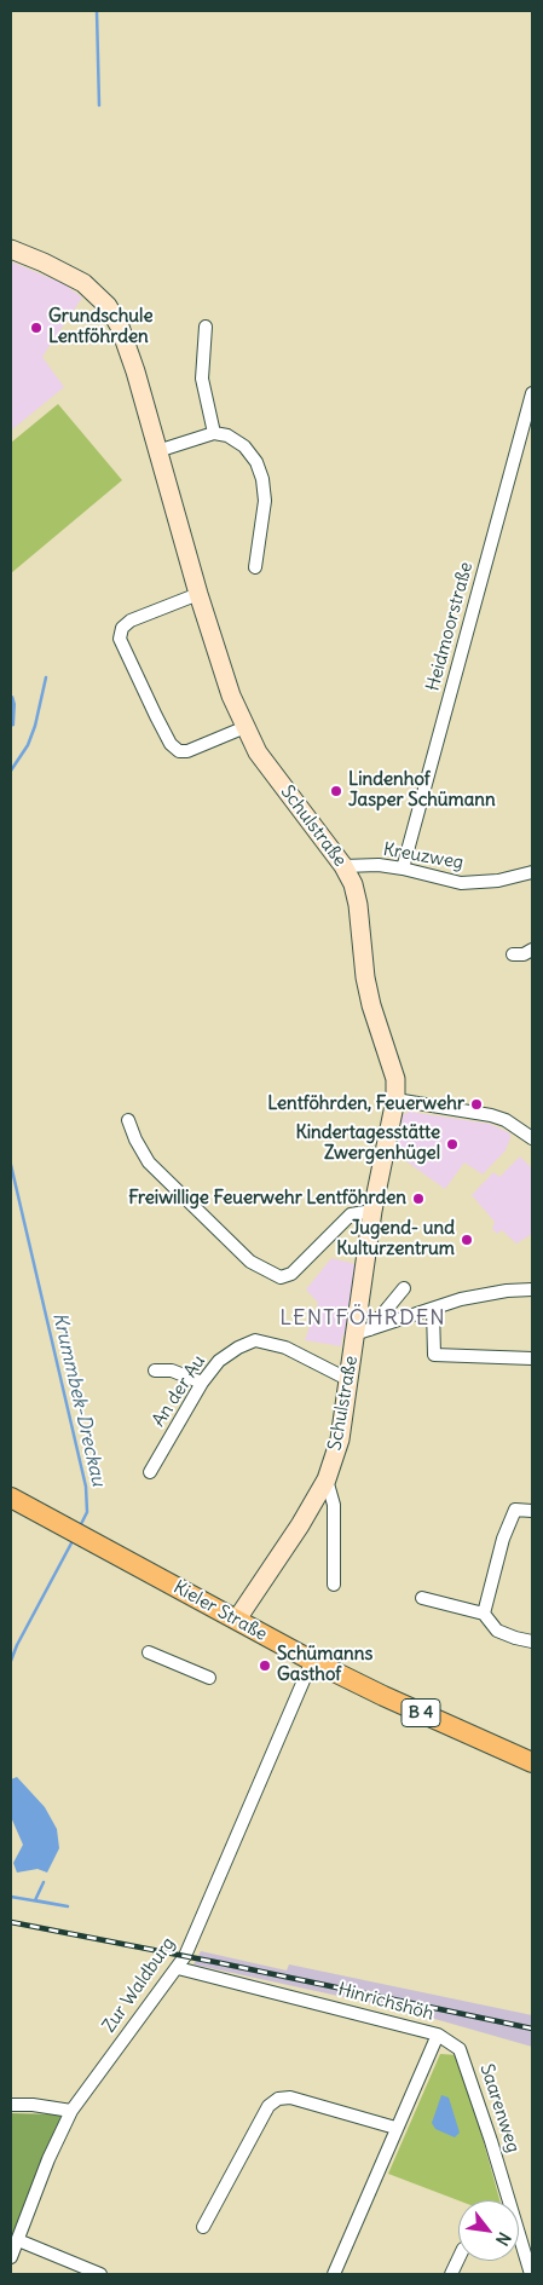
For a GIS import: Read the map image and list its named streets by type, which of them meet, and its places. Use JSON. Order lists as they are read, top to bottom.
{
  "streets": {
    "main road": ["Kieler Straße", "B 4"],
    "street": [
      "Heidmoorstraße",
      "Schulstraße",
      "Kreuzweg",
      "An der Au",
      "Zur Waldburg",
      "Hinrichshöh",
      "Saarenweg"
    ]
  },
  "crossings": [
    ["Heidmoorstraße", "Kreuzweg"],
    ["Schulstraße", "Kreuzweg"],
    ["Schulstraße", "An der Au"],
    ["Schulstraße", "Kieler Straße"],
    ["Kieler Straße", "Zur Waldburg"],
    ["Zur Waldburg", "Hinrichshöh"],
    ["Hinrichshöh", "Saarenweg"]
  ],
  "districts": ["LENTFÖHRDEN"],
  "water": ["Krummbek-Dreckau"],
  "places": [
    "Grundschule Lentföhrden",
    "Lindenhof Jasper Schümann",
    "Lentföhrden, Feuerwehr",
    "Kindertagesstätte Zwergenhügel",
    "Freiwillige Feuerwehr Lentföhrden",
    "Jugend- und Kulturzentrum",
    "Schümanns Gasthof"
  ],
  "north": "bottom right"
}
